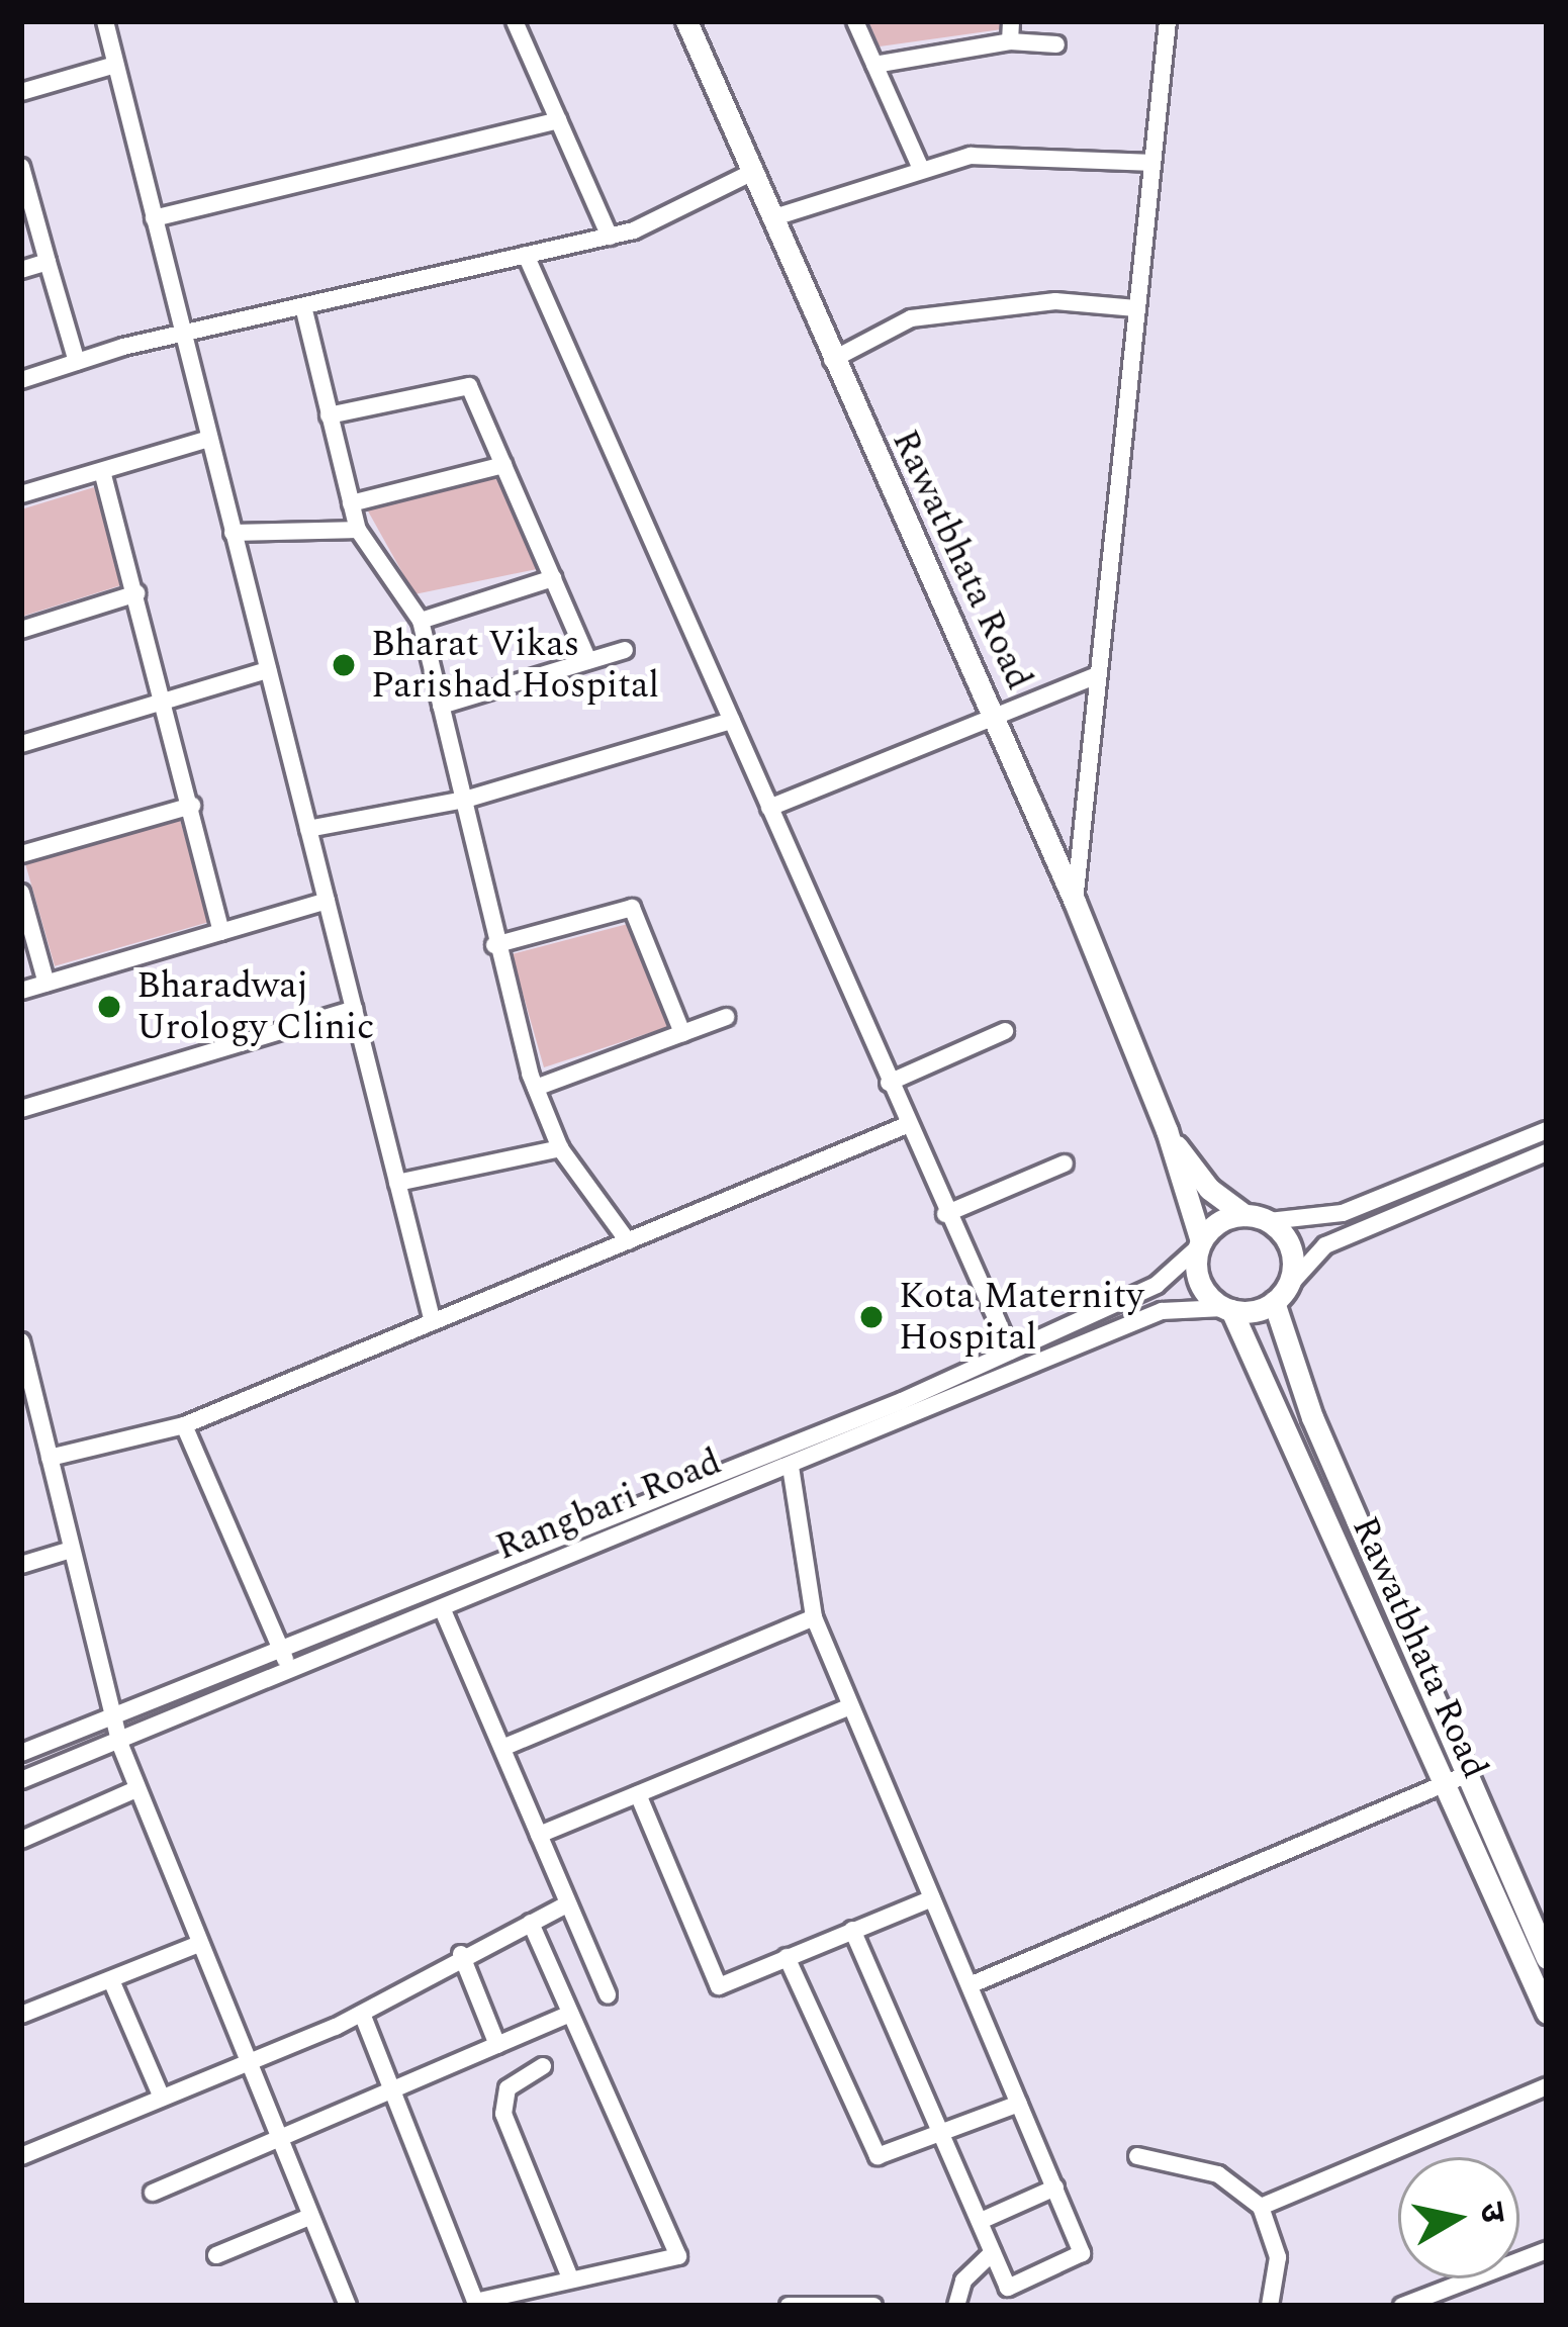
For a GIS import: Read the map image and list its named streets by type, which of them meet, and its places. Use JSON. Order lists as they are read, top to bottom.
{
  "streets": {
    "main road": ["Rawatbhata Road"],
    "street": ["Rangbari Road"]
  },
  "crossings": [
    ["Rawatbhata Road", "Rangbari Road"]
  ],
  "places": ["Bharat Vikas Parishad Hospital", "Bharadwaj Urology Clinic", "Kota Maternity Hospital"],
  "north": "right"
}
